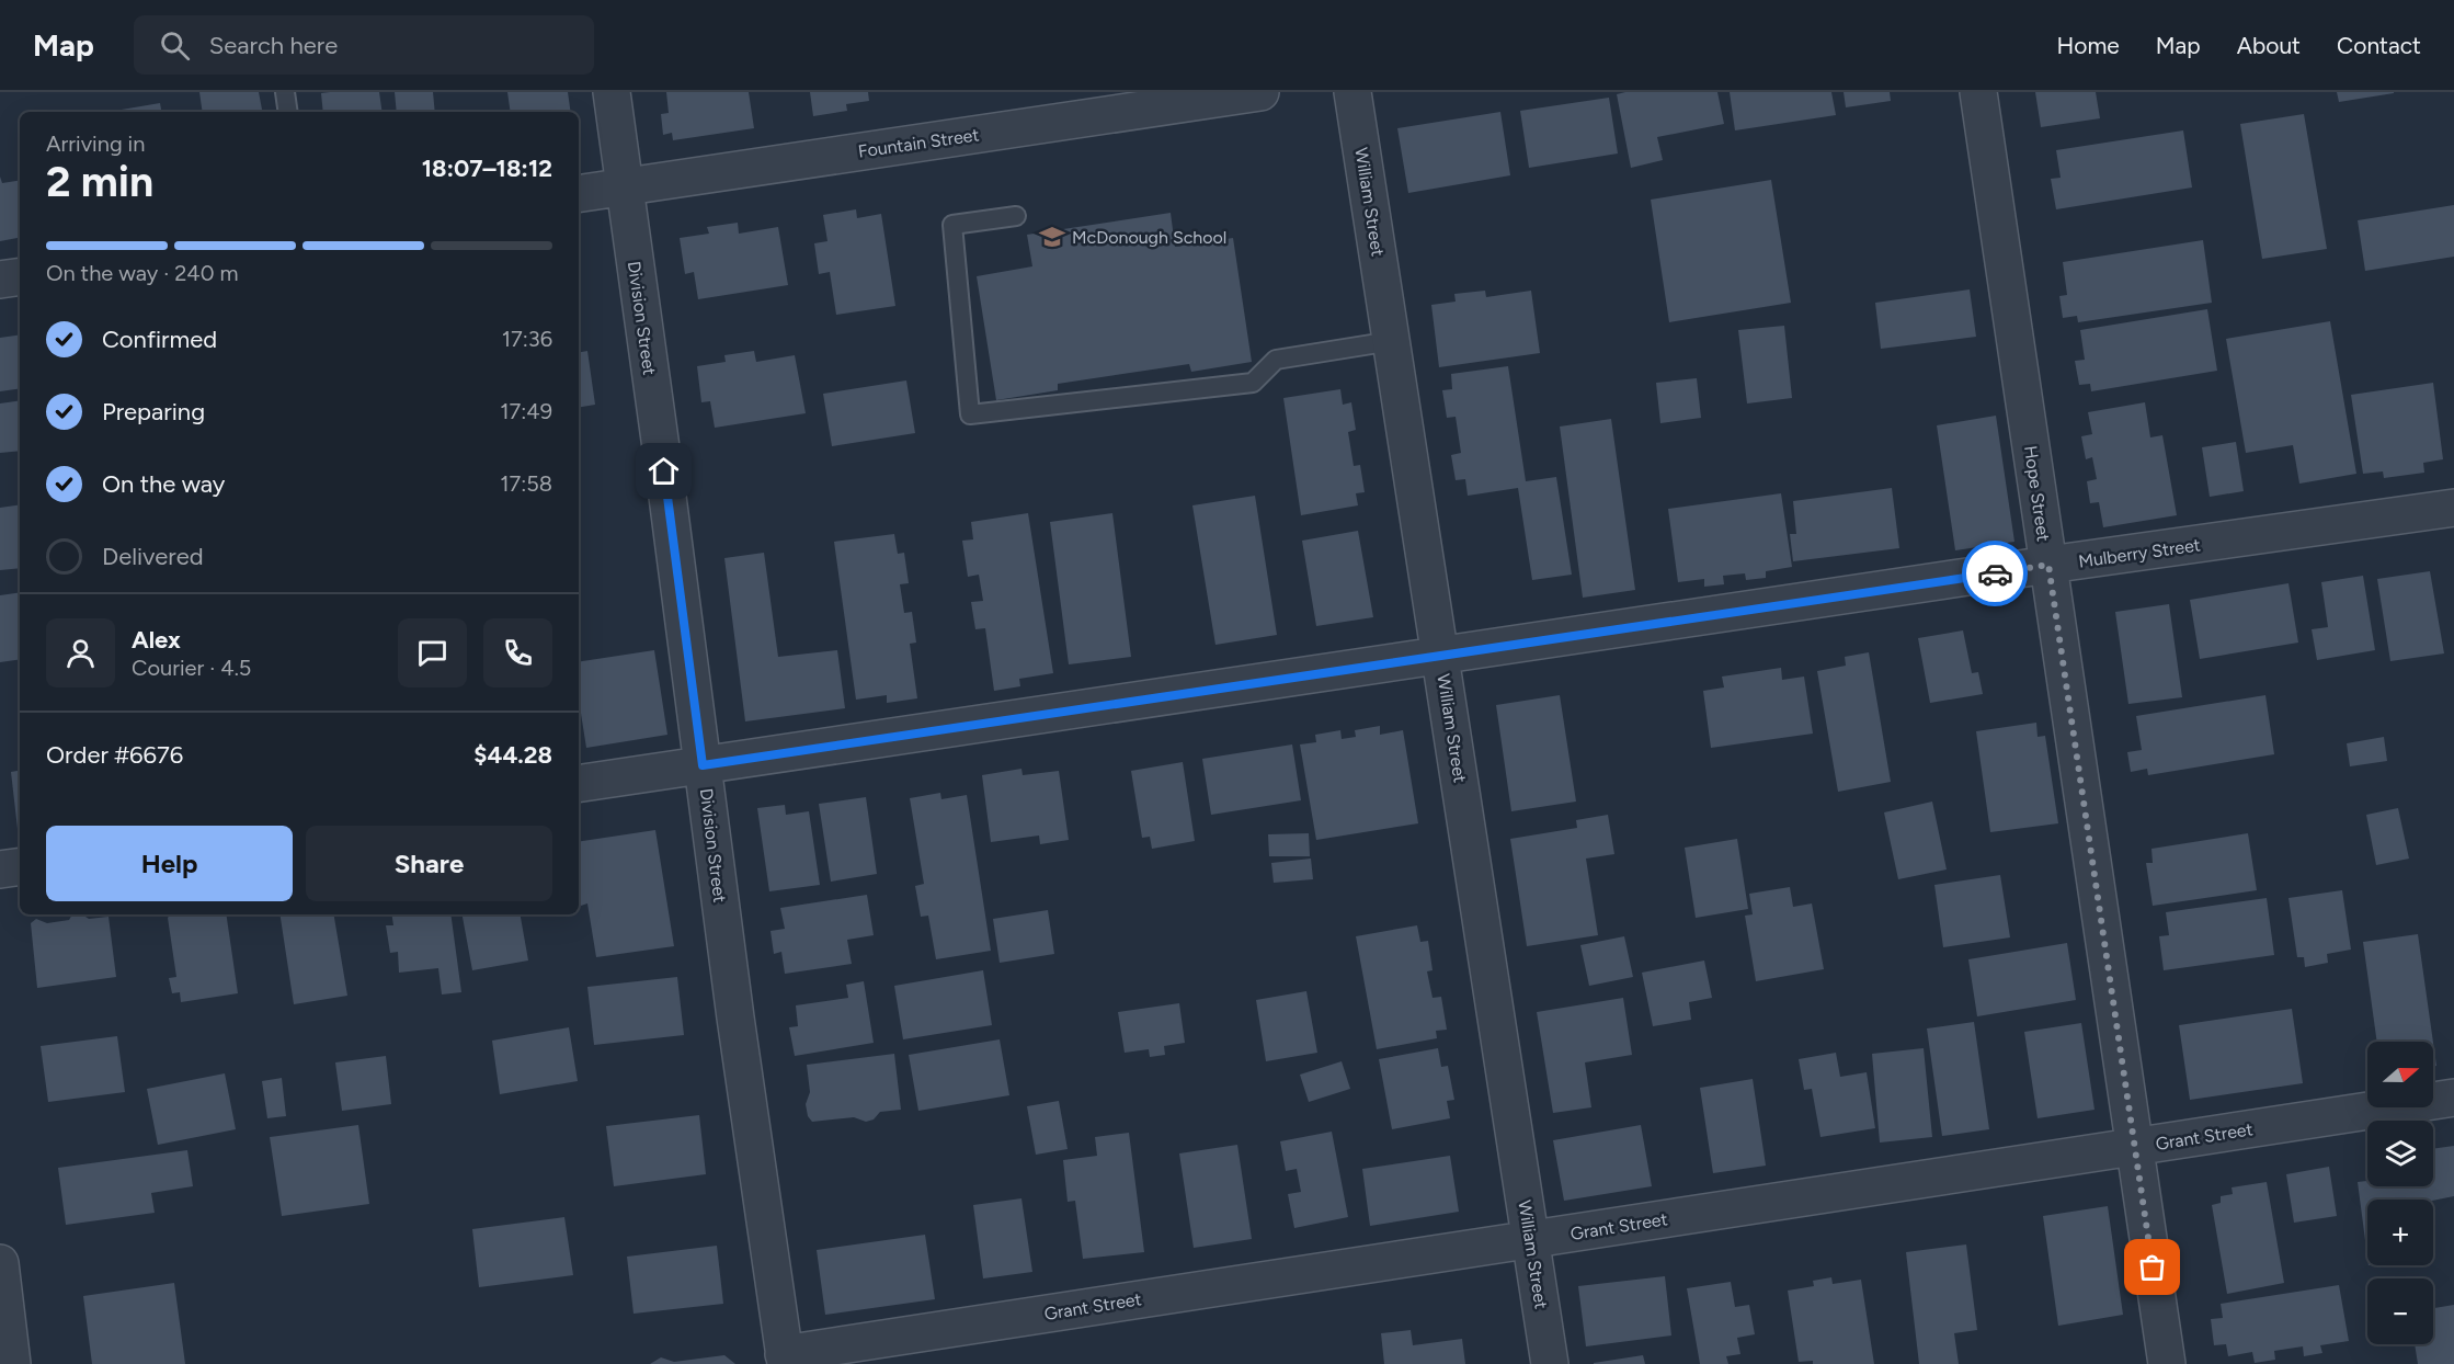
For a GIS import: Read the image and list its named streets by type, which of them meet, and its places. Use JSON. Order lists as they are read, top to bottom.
{
  "streets": {
    "street": [
      "Fountain Street",
      "William Street",
      "Division Street",
      "Hope Street",
      "Mulberry Street",
      "Grant Street"
    ]
  },
  "crossings": [
    ["Fountain Street", "Division Street"],
    ["William Street", "Mulberry Street"],
    ["William Street", "Grant Street"],
    ["Division Street", "Mulberry Street"],
    ["Division Street", "Grant Street"],
    ["Hope Street", "Mulberry Street"],
    ["Hope Street", "Grant Street"]
  ],
  "places": {
    "school or university": ["McDonough School"]
  },
  "north": "right",
  "page": {
    "header": "Map",
    "search": "Search here",
    "nav": [
      "Home",
      "Map",
      "About",
      "Contact"
    ],
    "heading": ["2 min", "Arriving in", "18:07–18:12"],
    "panel": [
      "Alex",
      "Courier · 4.5",
      "Order #6676",
      "$44.28"
    ],
    "bar": "On the way · 240 m",
    "list": [
      ["Confirmed", "17:36"],
      ["Preparing", "17:49"],
      ["On the way", "17:58"],
      "Delivered"
    ],
    "buttons": ["Help", "Share"],
    "map_buttons": ["+", "−"]
  }
}
